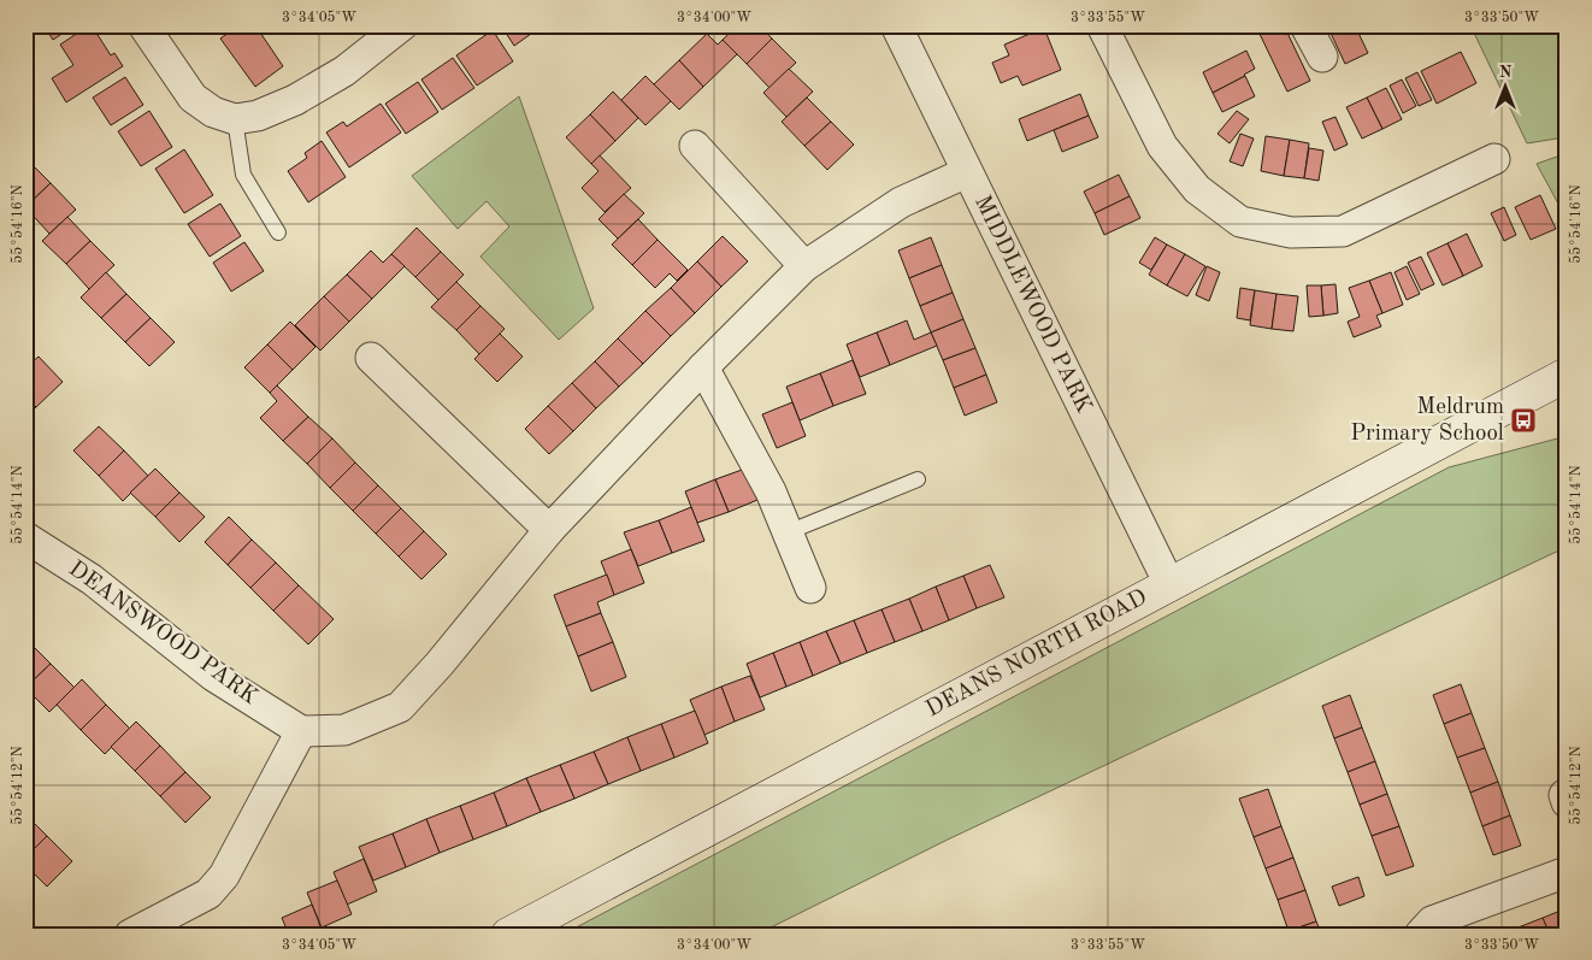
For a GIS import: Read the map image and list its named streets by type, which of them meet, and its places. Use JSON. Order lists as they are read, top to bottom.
{
  "streets": {
    "street": ["MIDDLEWOOD PARK", "DEANSWOOD PARK", "DEANS NORTH ROAD"]
  },
  "crossings": [
    ["MIDDLEWOOD PARK", "DEANS NORTH ROAD"]
  ],
  "places": {
    "bus stop": ["Meldrum Primary School"]
  },
  "north": "top",
  "coordinates": [
    "3°34'05\"W",
    "3°34'00\"W",
    "3°33'55\"W",
    "3°33'50\"W",
    "55°54'16\"N",
    "55°54'14\"N",
    "55°54'12\"N"
  ]
}
